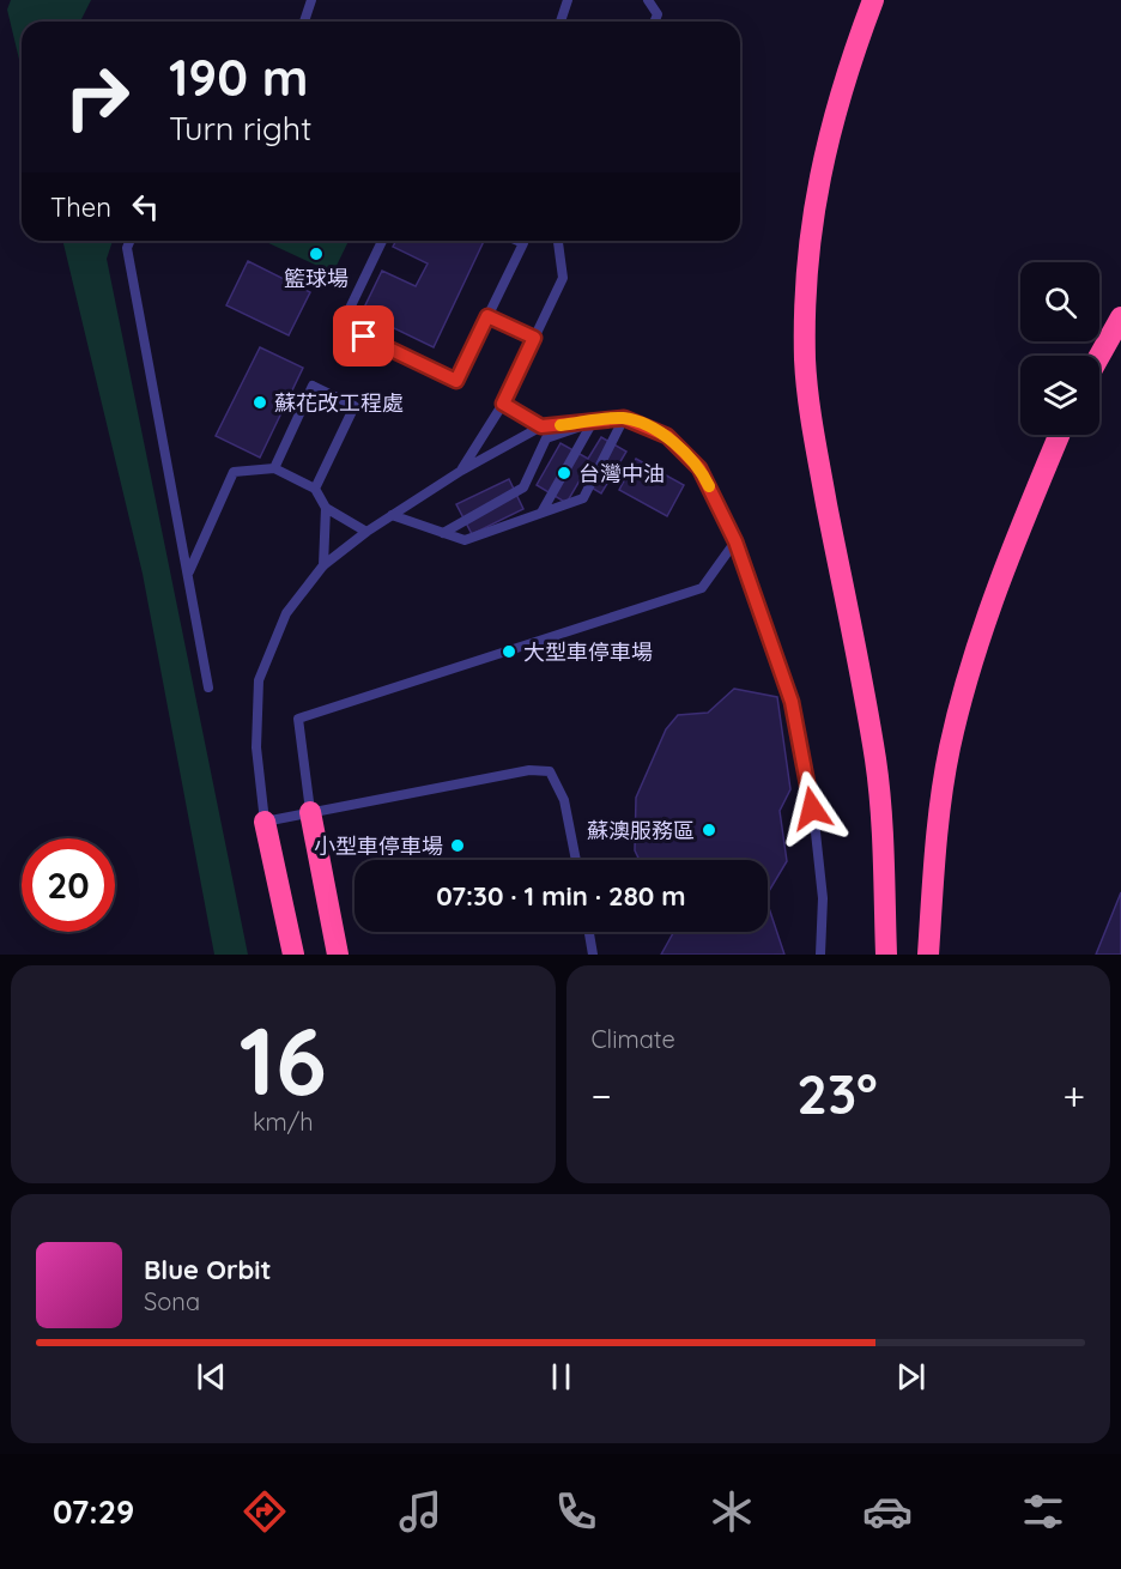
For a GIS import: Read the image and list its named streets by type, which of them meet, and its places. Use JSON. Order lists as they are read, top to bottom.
{
  "places": [
    "籃球場",
    "蘇花改工程處",
    "台灣中油",
    "大型車停車場",
    "蘇澳服務區",
    "小型車停車場"
  ],
  "page": {
    "turn": ["190 m", "Turn right"],
    "then": "Then",
    "limit": "20",
    "trip": "07:30 · 1 min · 280 m",
    "tile": [
      ["16", "km/h"],
      "Climate"
    ],
    "heat": ["−", "23°", "+"],
    "song": ["Blue Orbit", "Sona"],
    "tabs": "07:29"
  }
}
